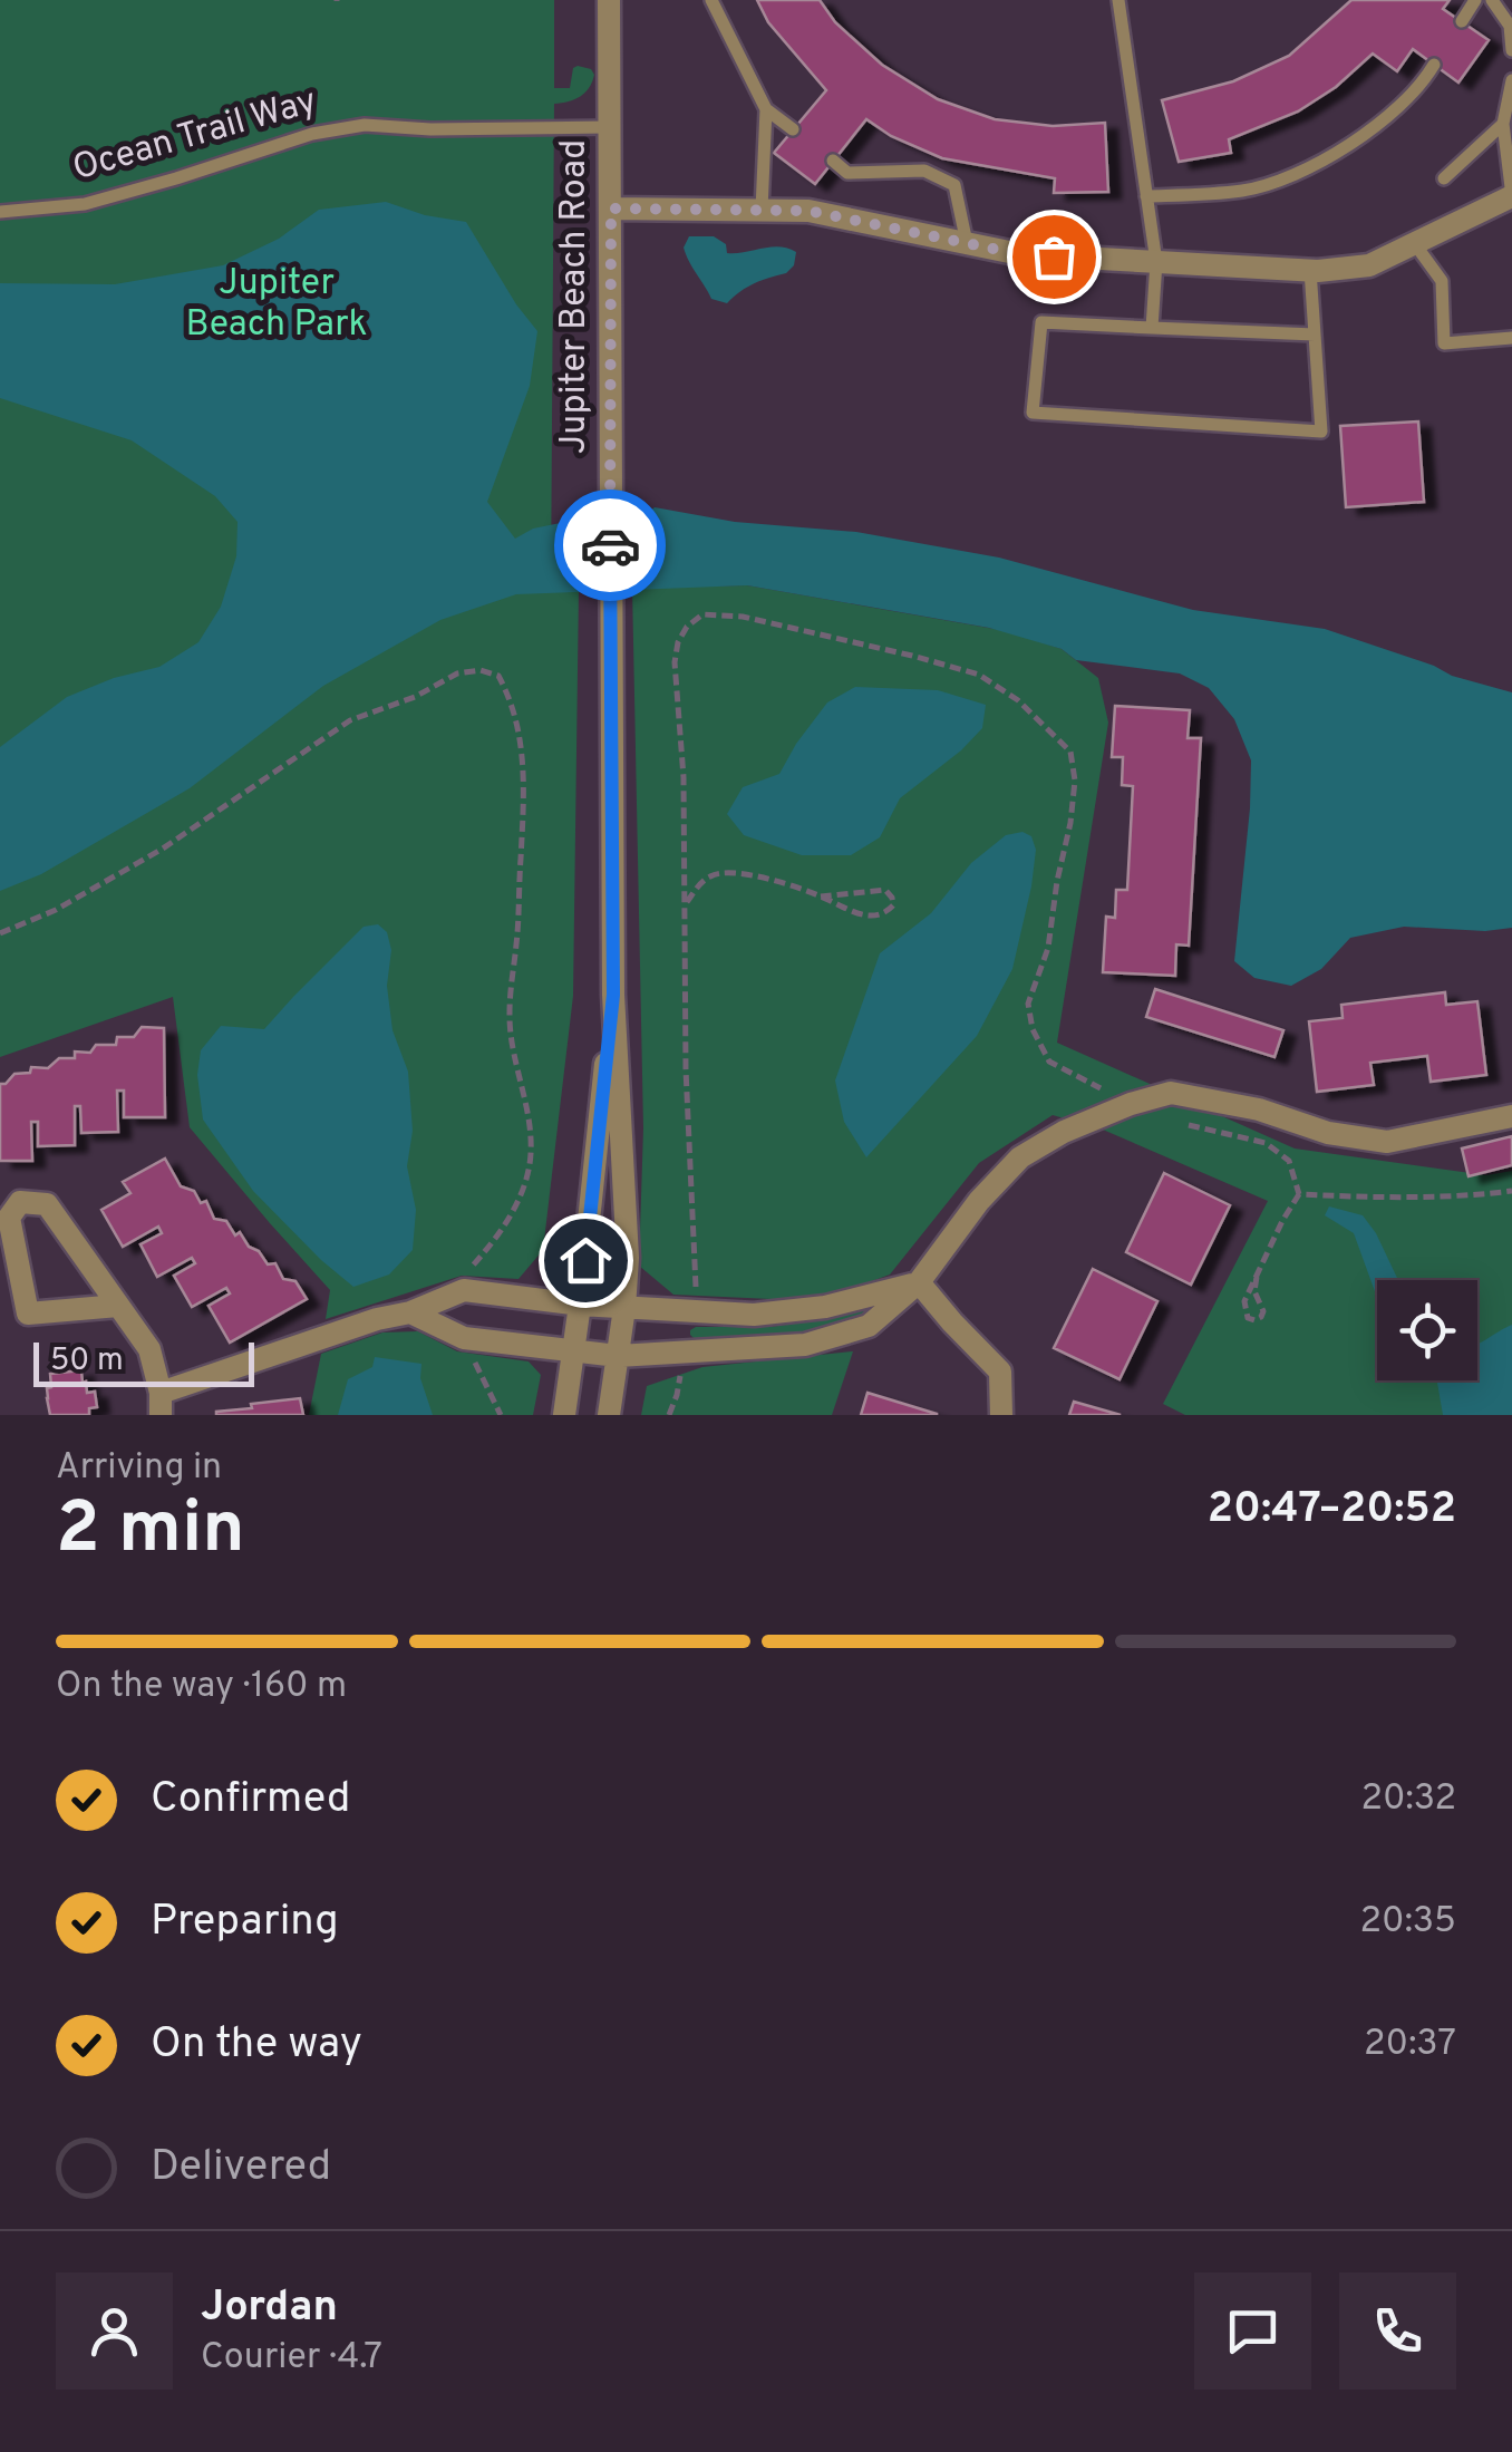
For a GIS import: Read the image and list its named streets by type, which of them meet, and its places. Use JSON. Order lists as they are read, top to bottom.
{
  "streets": {
    "street": ["Jupiter Beach Road"],
    "lane": ["Ocean Trail Way"]
  },
  "crossings": [
    ["Ocean Trail Way", "Jupiter Beach Road"]
  ],
  "parks": ["Jupiter Beach Park"],
  "scale_bar": "50 m",
  "page": {
    "scale": "50 m",
    "heading": ["2 min", "Arriving in", "20:47–20:52"],
    "panel": ["Jordan", "Courier · 4.7"],
    "bar": "On the way · 160 m",
    "list": [
      ["Confirmed", "20:32"],
      ["Preparing", "20:35"],
      ["On the way", "20:37"],
      "Delivered"
    ]
  }
}
